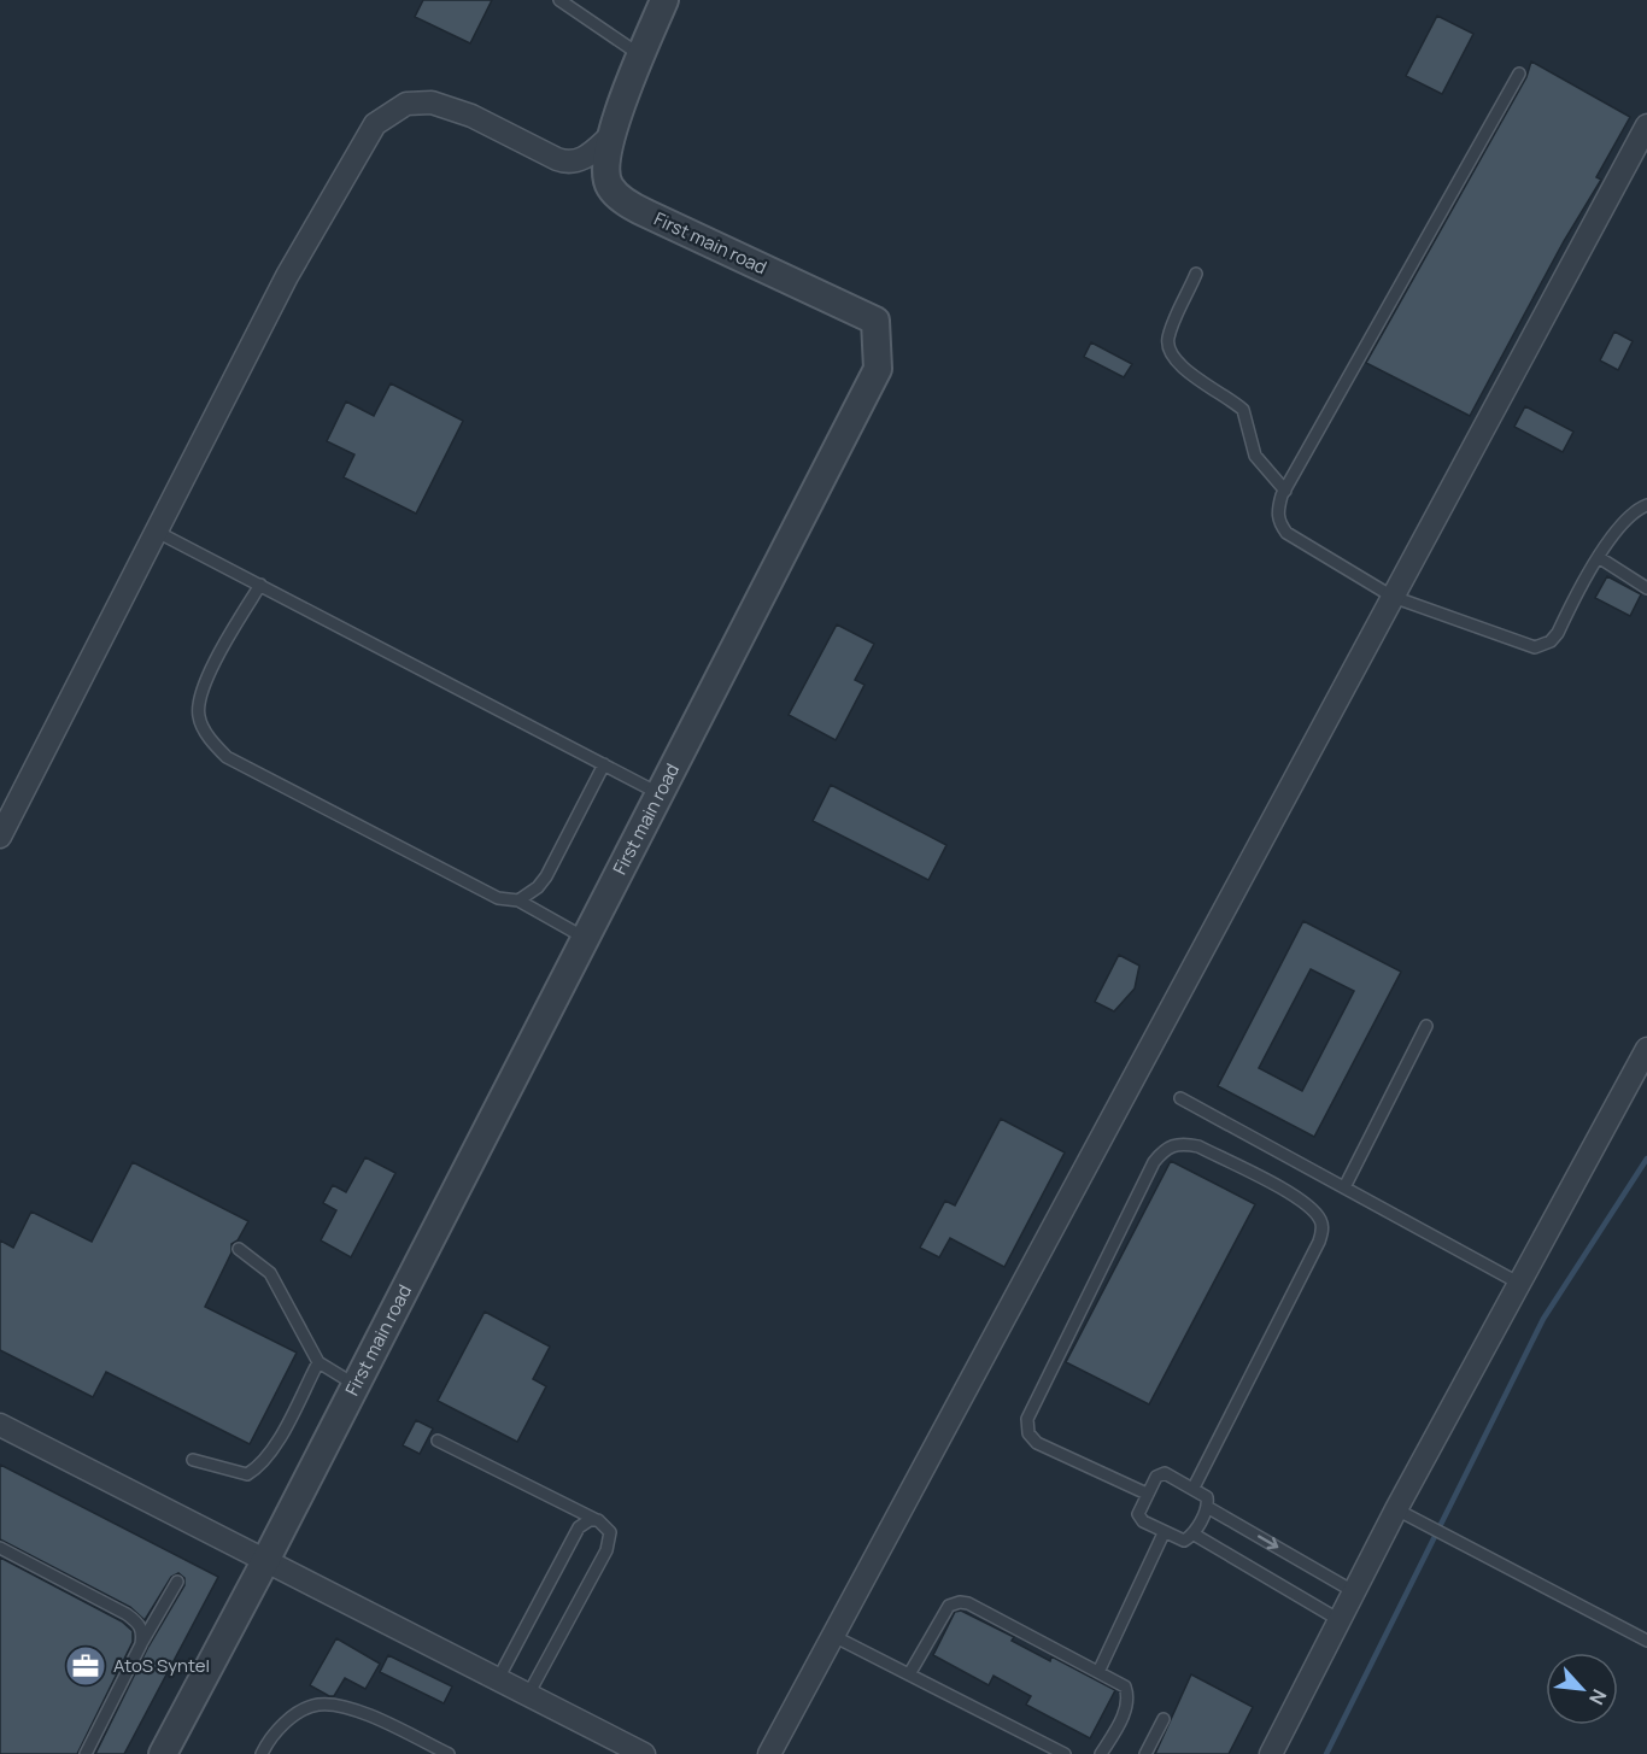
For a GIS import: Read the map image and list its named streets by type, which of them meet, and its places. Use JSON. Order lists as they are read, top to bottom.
{
  "streets": {
    "street": ["First main road"]
  },
  "places": {
    "office": ["AtoS Syntel"]
  },
  "north": "bottom right"
}
